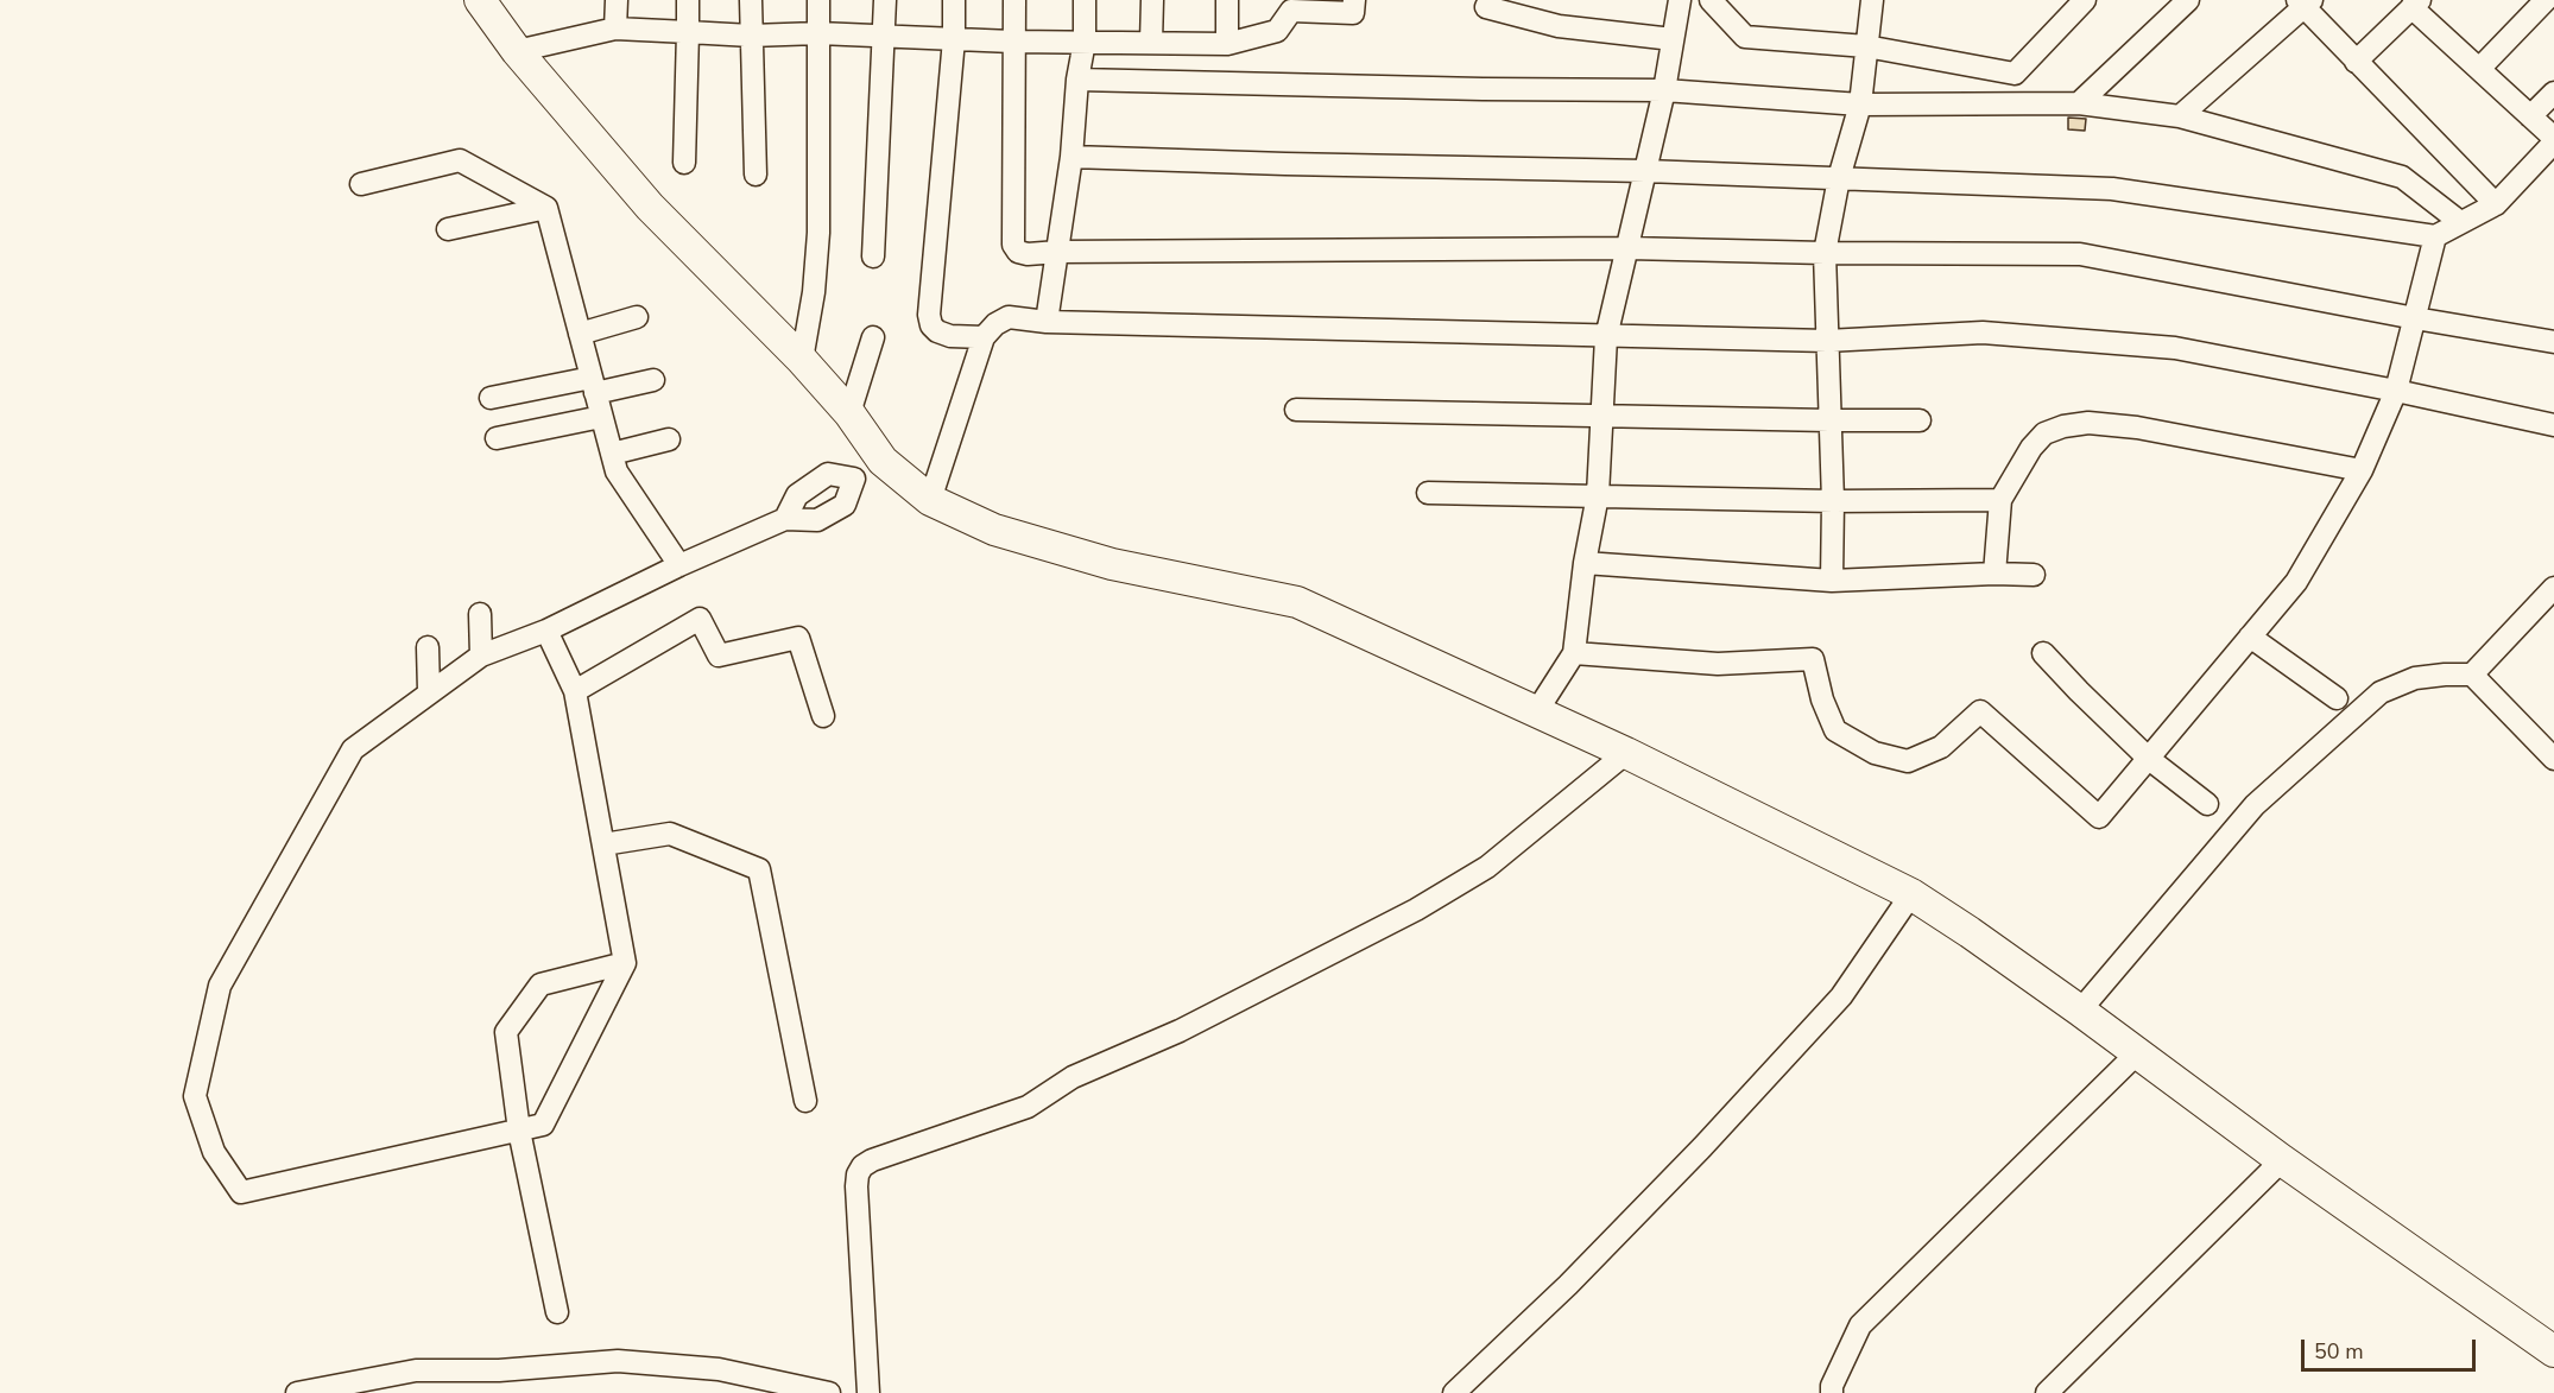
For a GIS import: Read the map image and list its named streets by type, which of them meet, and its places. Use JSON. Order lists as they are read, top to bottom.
{
  "scale_bar": "50 m"
}
